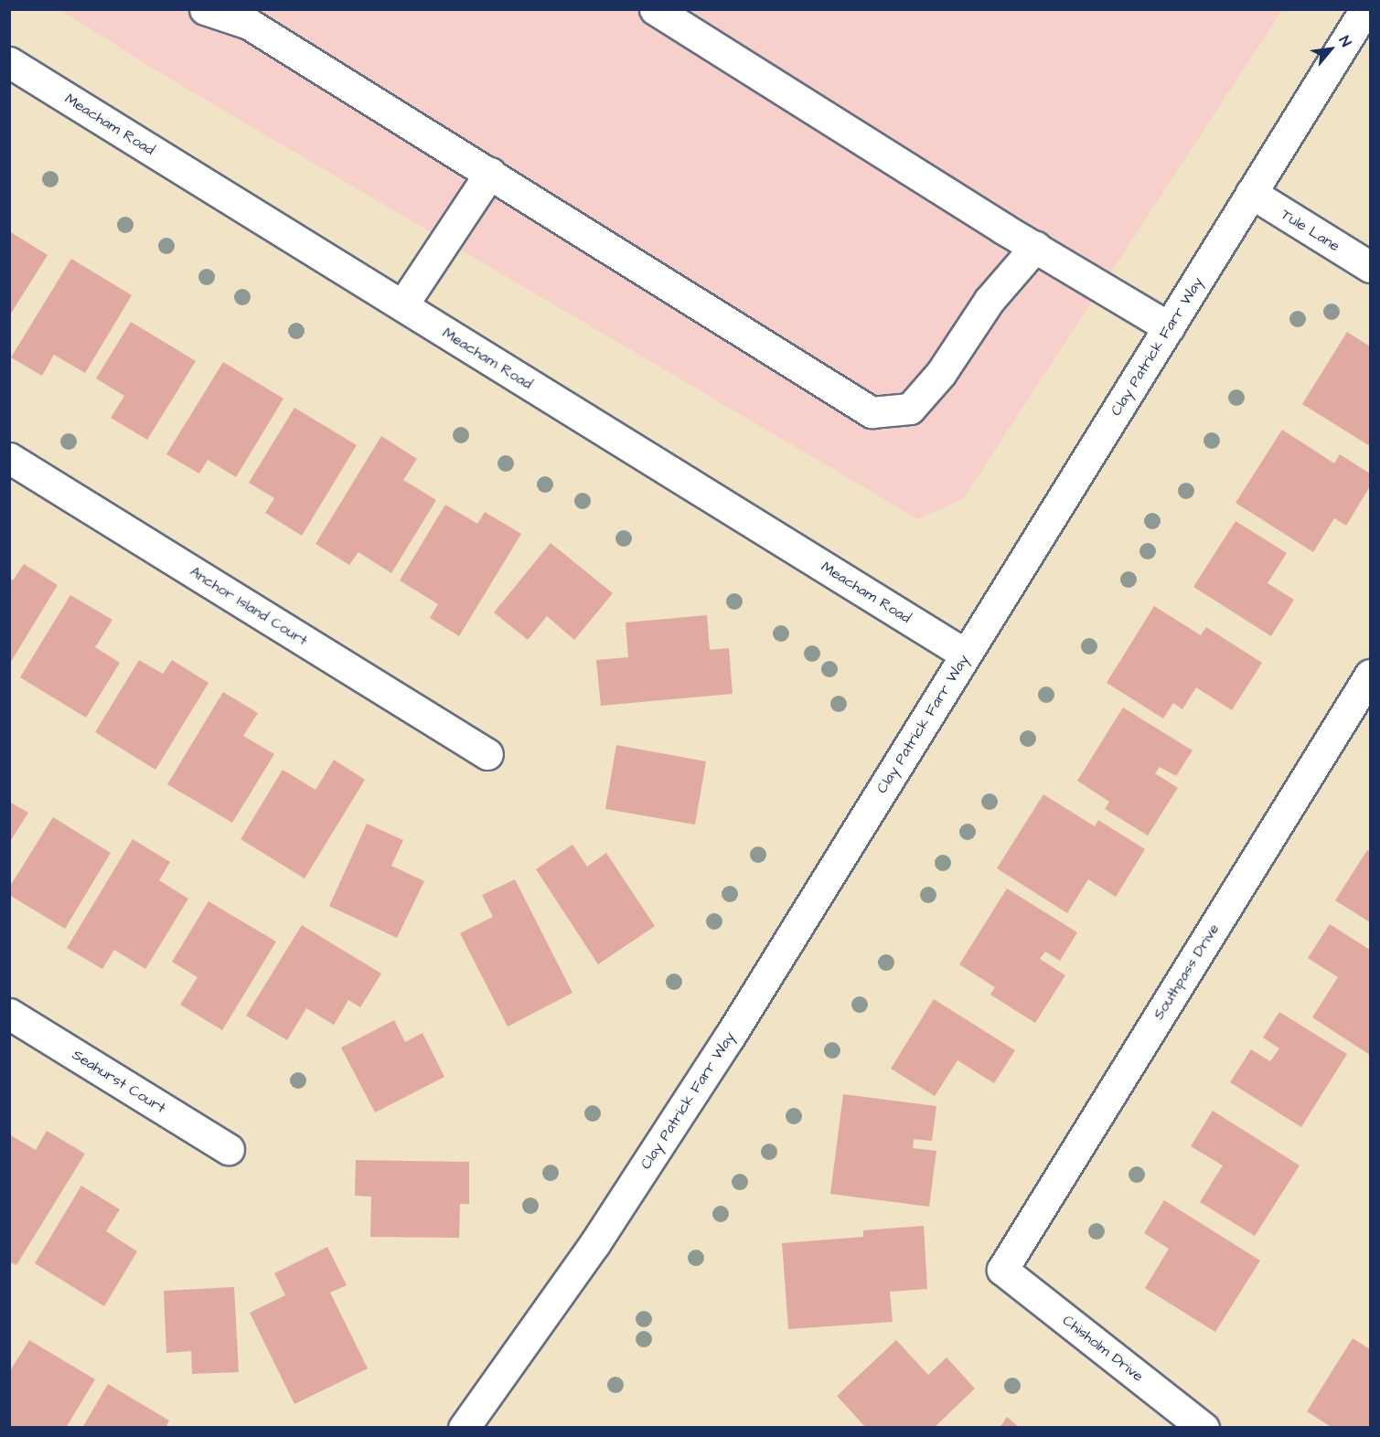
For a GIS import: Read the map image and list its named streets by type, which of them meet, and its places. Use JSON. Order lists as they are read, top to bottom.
{
  "streets": {
    "street": [
      "Meacham Road",
      "Tule Lane",
      "Clay Patrick Farr Way",
      "Anchor Island Court",
      "Southpass Drive",
      "Seahurst Court",
      "Chisholm Drive"
    ]
  },
  "crossings": [
    ["Meacham Road", "Clay Patrick Farr Way"],
    ["Tule Lane", "Clay Patrick Farr Way"],
    ["Southpass Drive", "Chisholm Drive"]
  ],
  "north": "top right"
}
